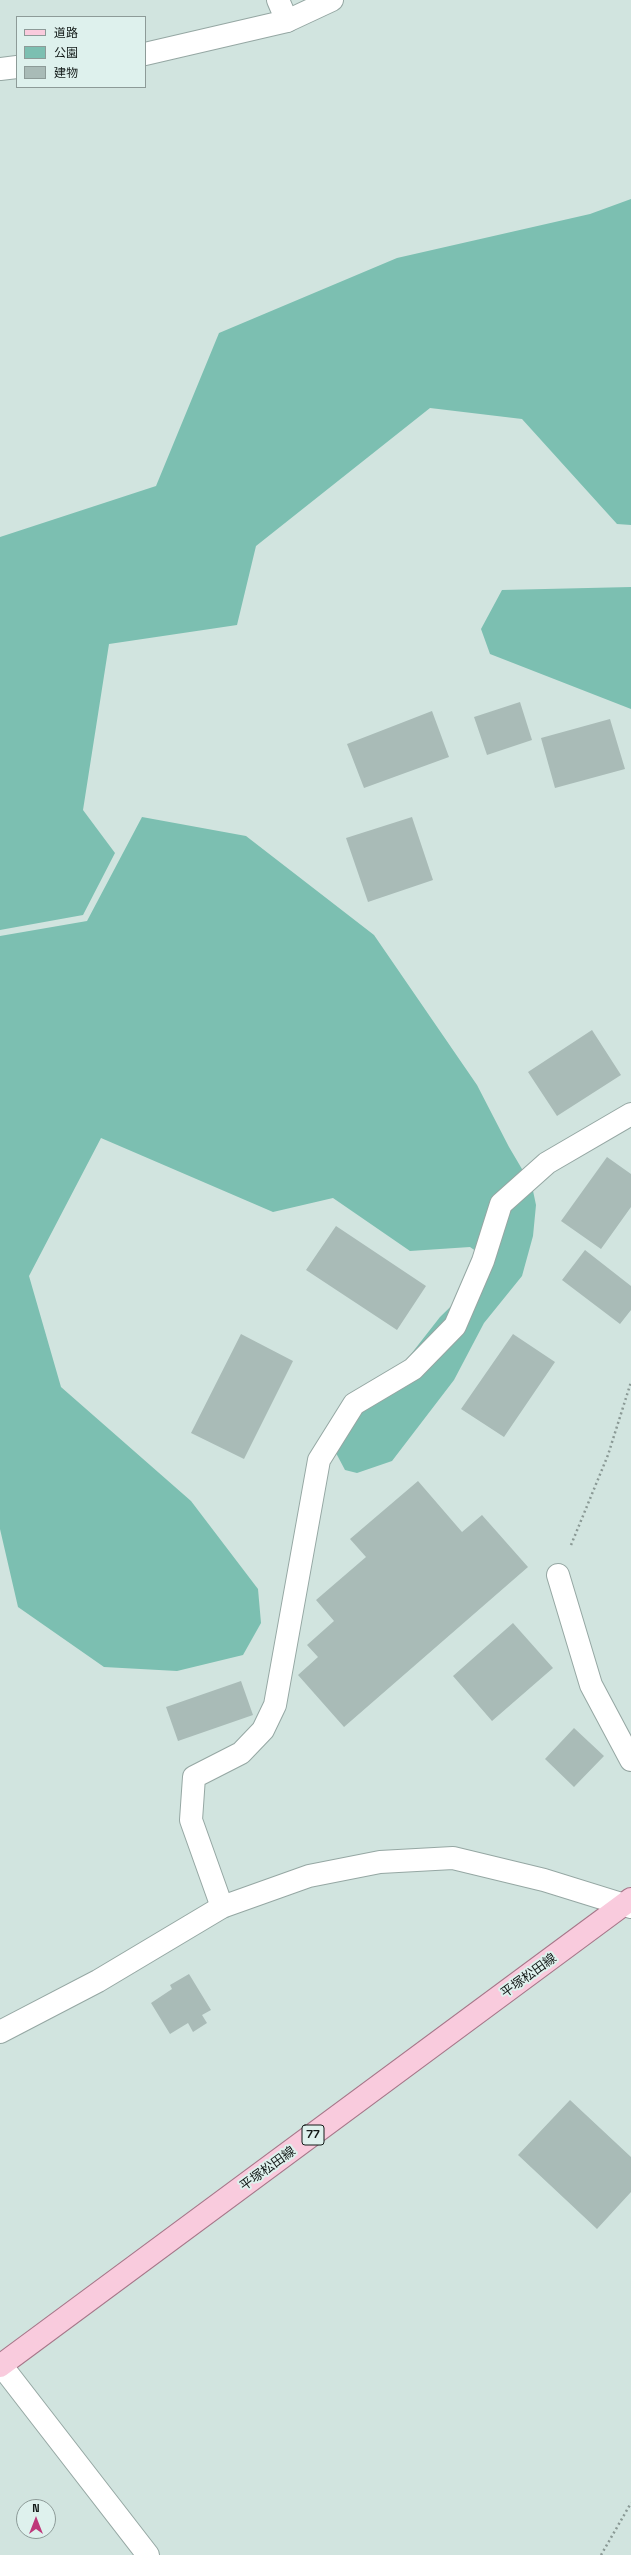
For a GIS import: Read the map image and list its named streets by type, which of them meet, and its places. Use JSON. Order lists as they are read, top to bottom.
{
  "streets": {
    "main road": ["平塚松田線", "77"]
  },
  "legend": ["道路", "公園", "建物"],
  "north": "top"
}
